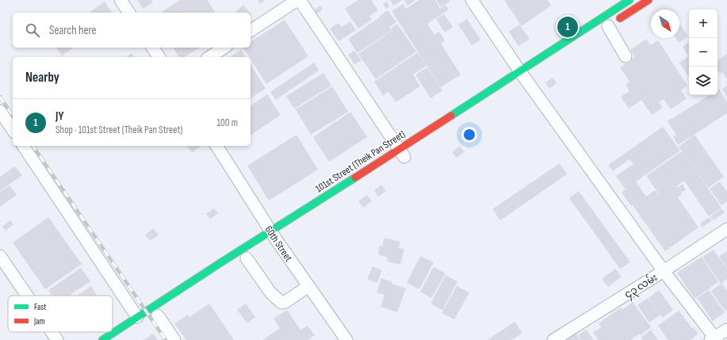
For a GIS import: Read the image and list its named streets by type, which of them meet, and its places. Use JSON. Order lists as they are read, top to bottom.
{
  "streets": {
    "main road": ["101st Street (Theik Pan Street)"],
    "street": ["60th Street", "၄၃ လမ်း"]
  },
  "crossings": [
    ["101st Street (Theik Pan Street)", "60th Street"]
  ],
  "legend": ["Fast", "Jam"],
  "north": "bottom right",
  "page": {
    "map_buttons": ["+", "−"],
    "search": "Search here",
    "pins": "1",
    "heading": "Nearby",
    "list": [
      {
        "mark": "1",
        "name": "JY",
        "note": "Shop · 101st Street (Theik Pan Street)",
        "value": "100 m"
      }
    ]
  }
}
